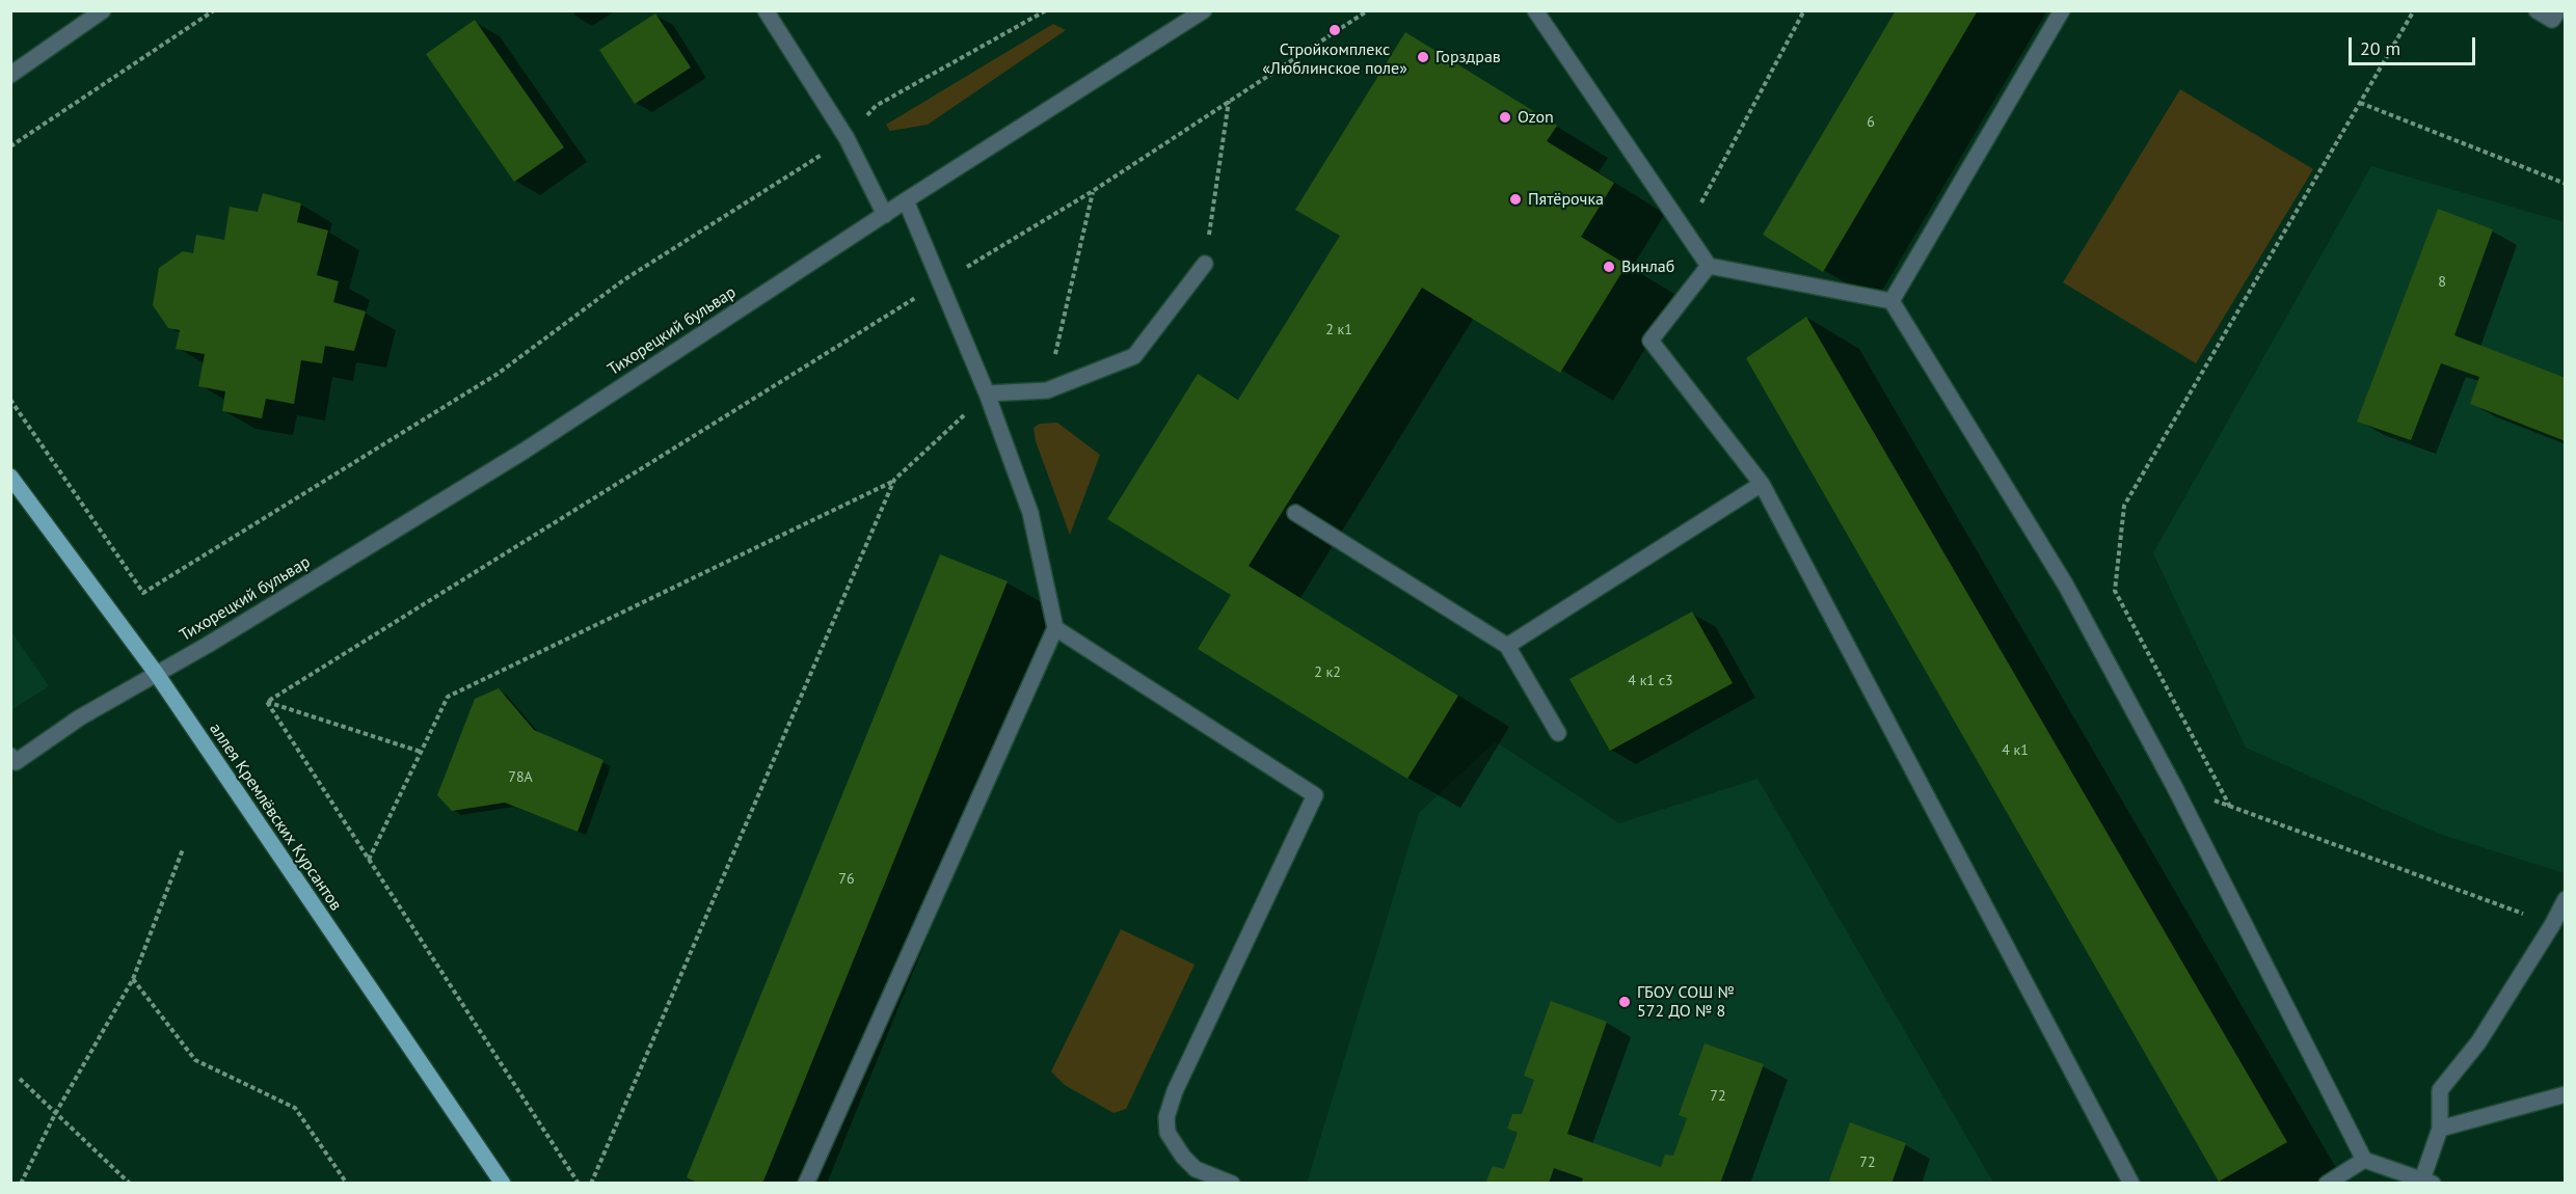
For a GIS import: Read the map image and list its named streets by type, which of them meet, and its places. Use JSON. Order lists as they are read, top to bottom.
{
  "streets": {
    "main road": ["аллея Кремлёвских Курсантов"],
    "street": ["Тихорецкий бульвар"]
  },
  "crossings": [
    ["Тихорецкий бульвар", "аллея Кремлёвских Курсантов"]
  ],
  "places": [
    "Стройкомплекс «Люблинское поле»",
    "Горздрав",
    "Ozon",
    "Пятёрочка",
    "Винлаб",
    "ГБОУ СОШ № 572 ДО № 8"
  ],
  "house_numbers": [
    "6",
    "8",
    "2 к1",
    "2 к2",
    "4 к1 с3",
    "4 к1",
    "78А",
    "76",
    "72",
    "72"
  ],
  "scale_bar": "20 m"
}
